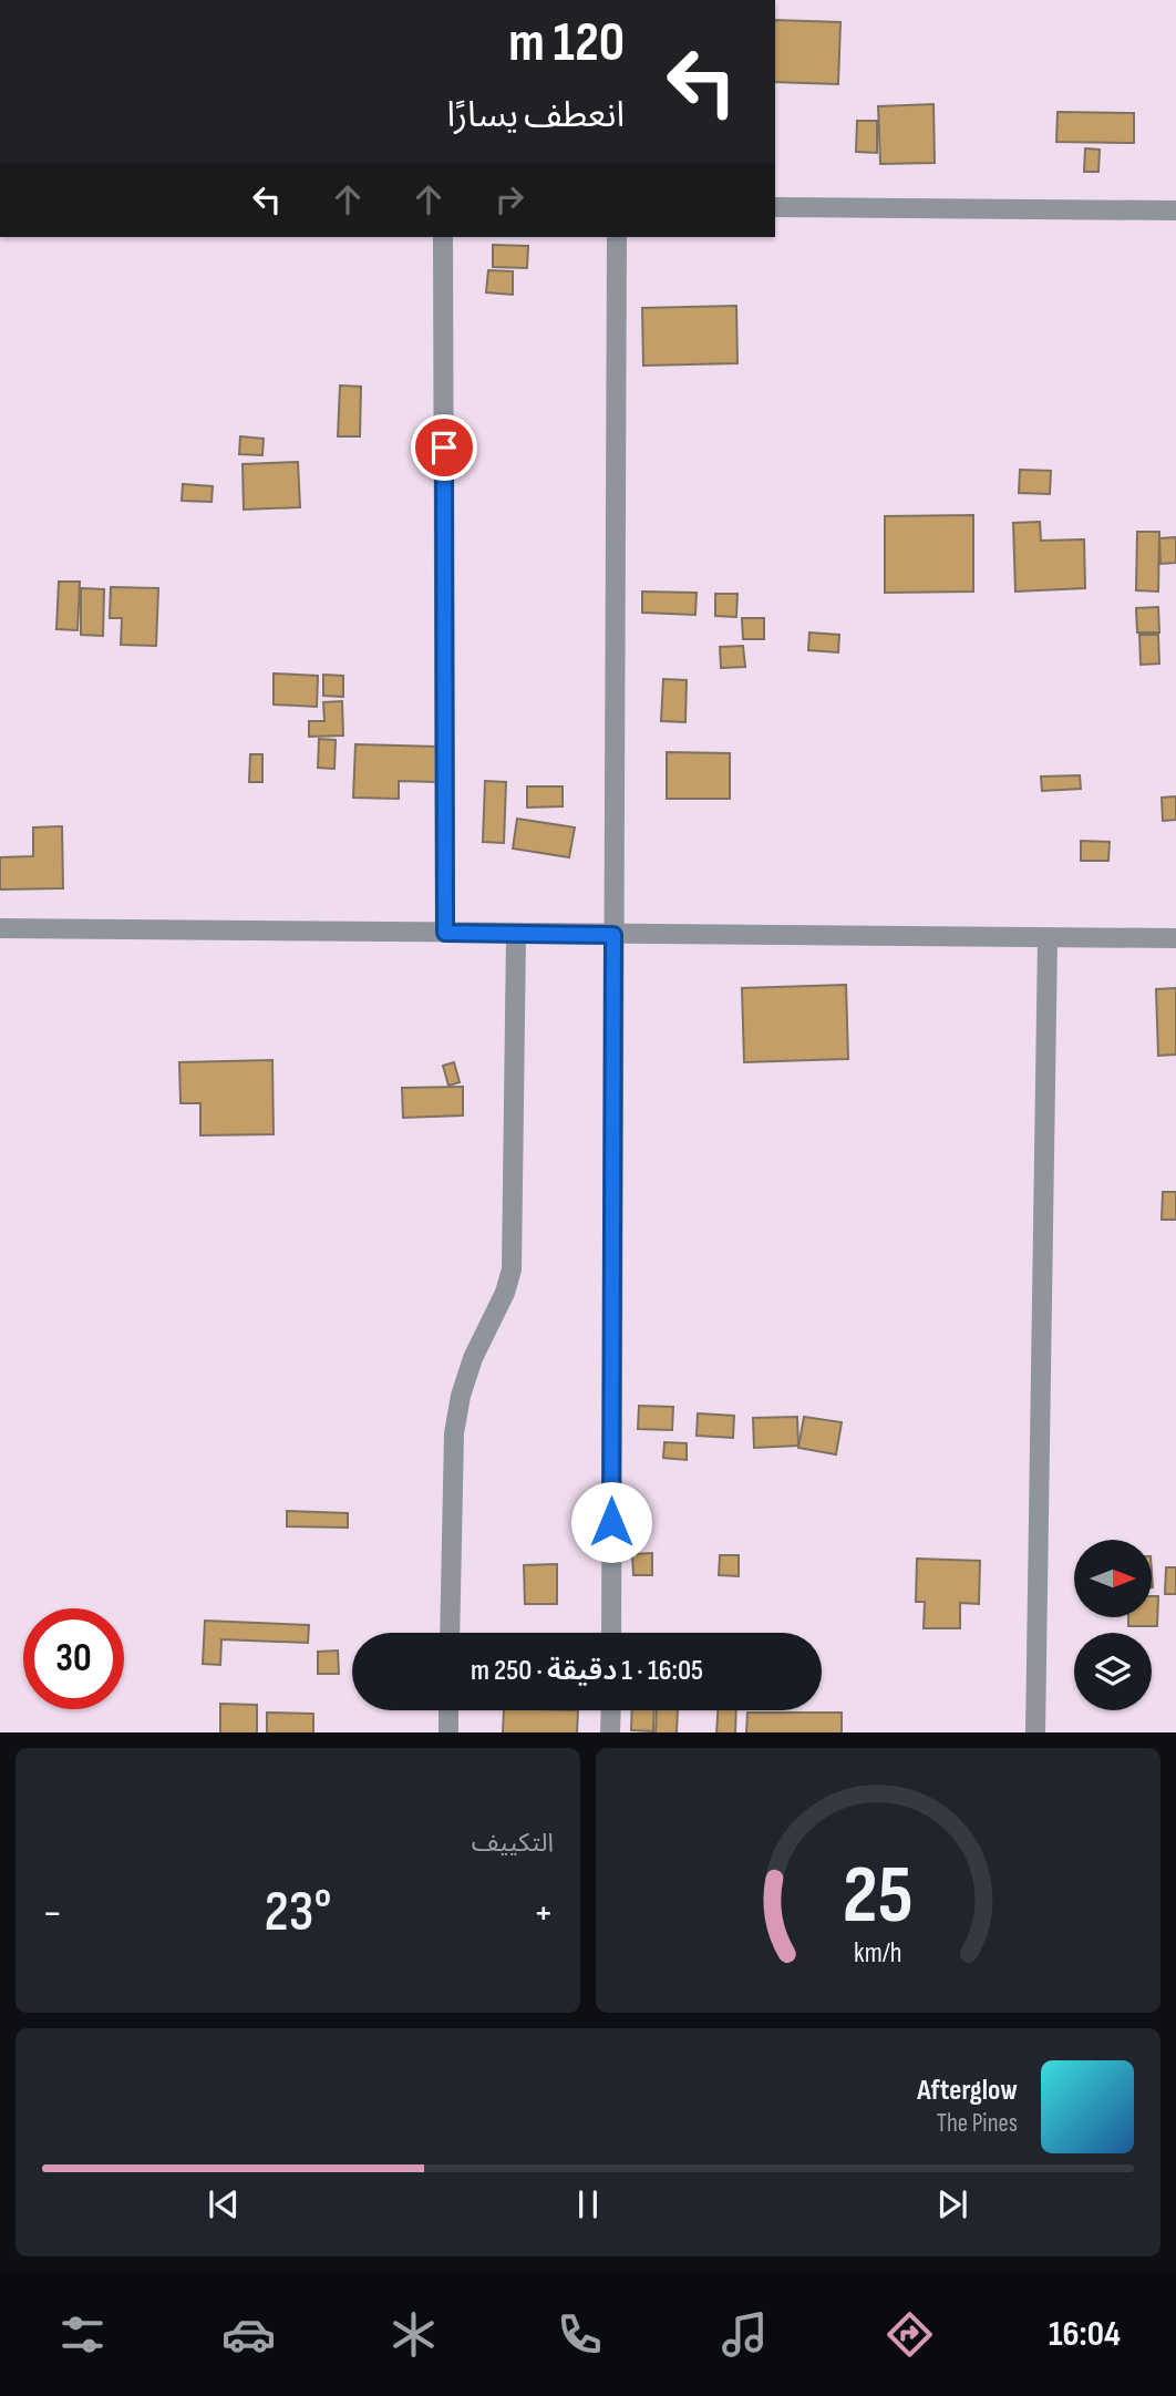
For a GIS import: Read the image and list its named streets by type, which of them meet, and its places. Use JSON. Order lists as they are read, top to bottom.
{
  "north": "right",
  "page": {
    "turn": ["120 m", "انعطف يسارًا"],
    "limit": "30",
    "trip": "16:05 · 1 دقيقة · 250 m",
    "tile": "التكييف",
    "heat": ["−", "23°", "+"],
    "song": ["Afterglow", "The Pines"],
    "tabs": "16:04",
    "gauge": ["25", "km/h"]
  }
}
